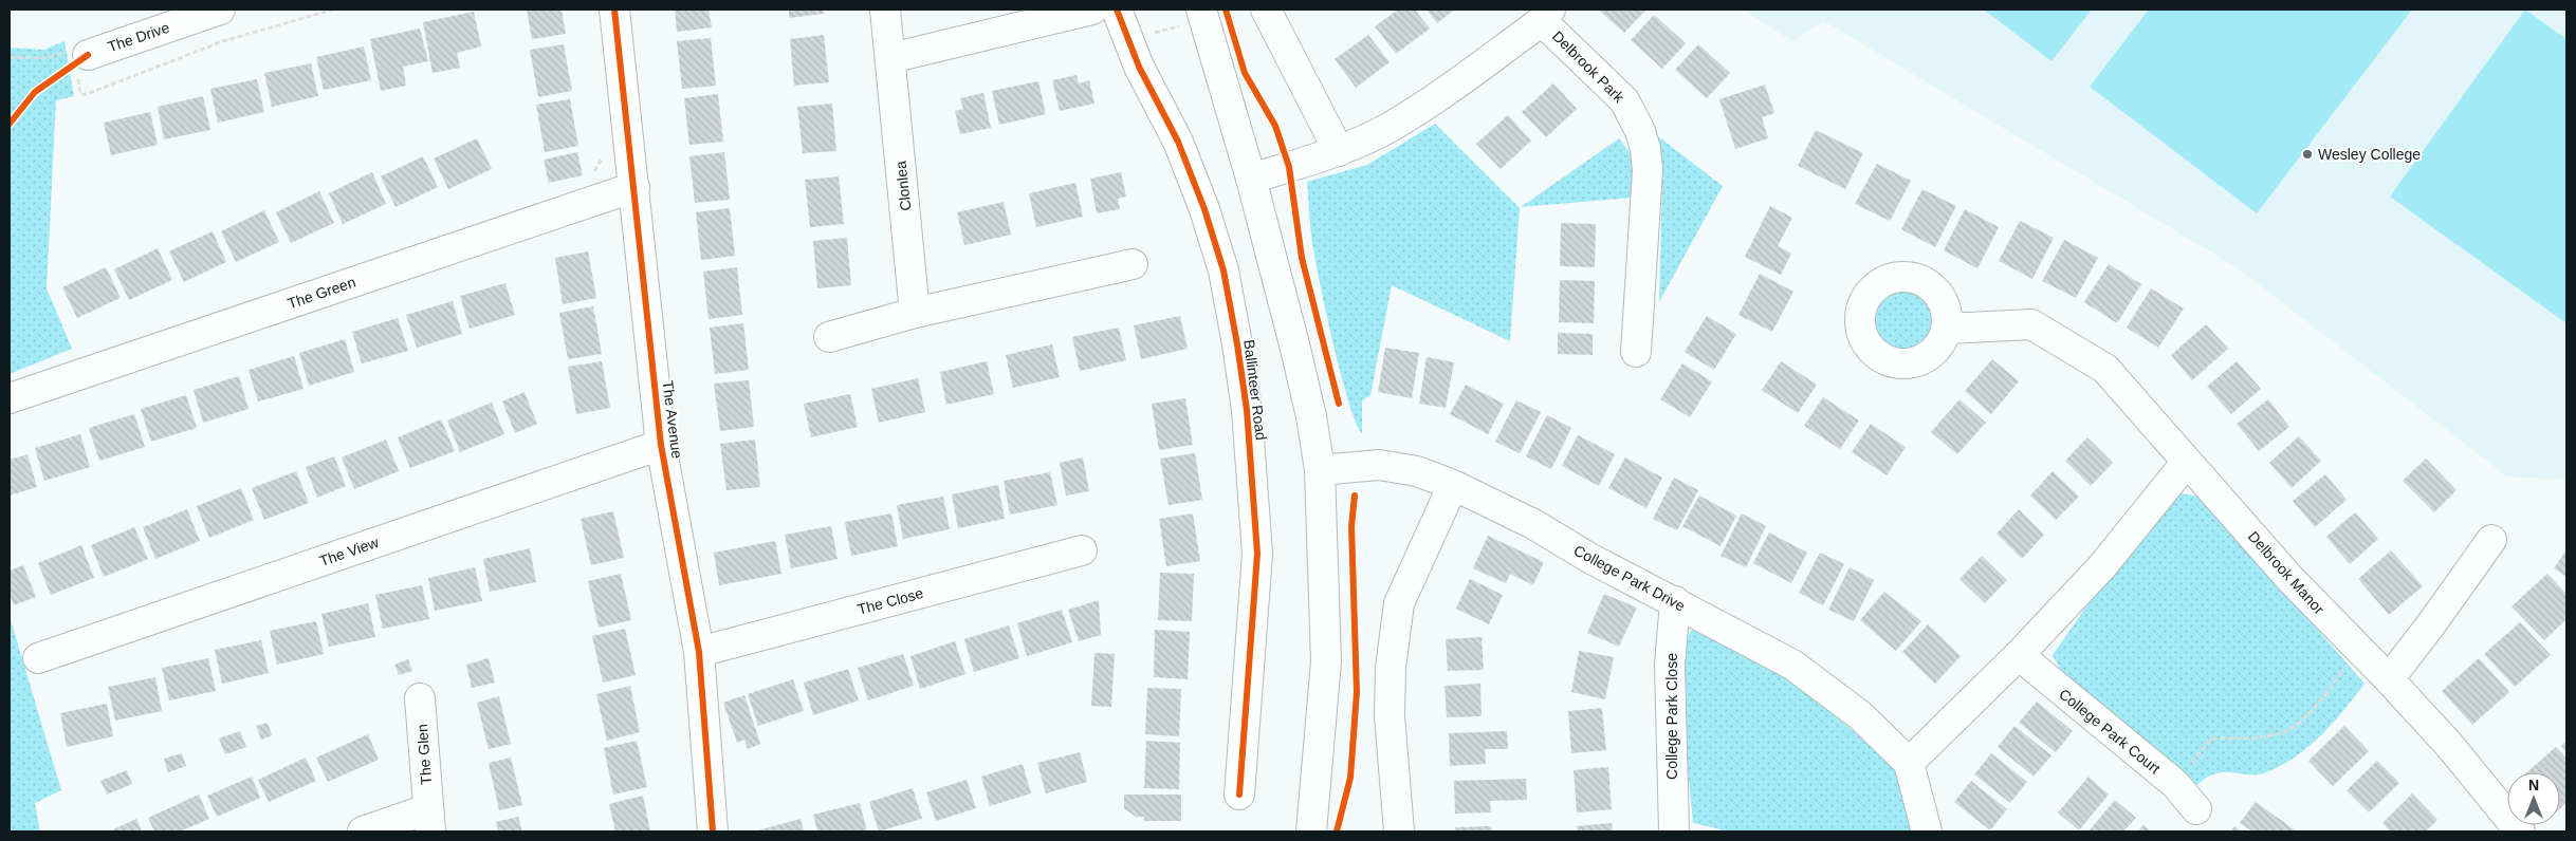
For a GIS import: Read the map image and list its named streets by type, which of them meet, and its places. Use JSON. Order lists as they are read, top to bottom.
{
  "streets": {
    "street": [
      "The Drive",
      "Delbrook Park",
      "Clonlea",
      "The Green",
      "Ballinteer Road",
      "The Avenue",
      "The View",
      "Delbrook Manor",
      "College Park Drive",
      "The Close",
      "College Park Close",
      "College Park Court",
      "The Glen"
    ]
  },
  "crossings": [
    ["The Green", "The Avenue"],
    ["The Avenue", "The View"],
    ["The Avenue", "The Close"],
    ["College Park Drive", "College Park Close"]
  ],
  "places": ["Wesley College"],
  "north": "top"
}
